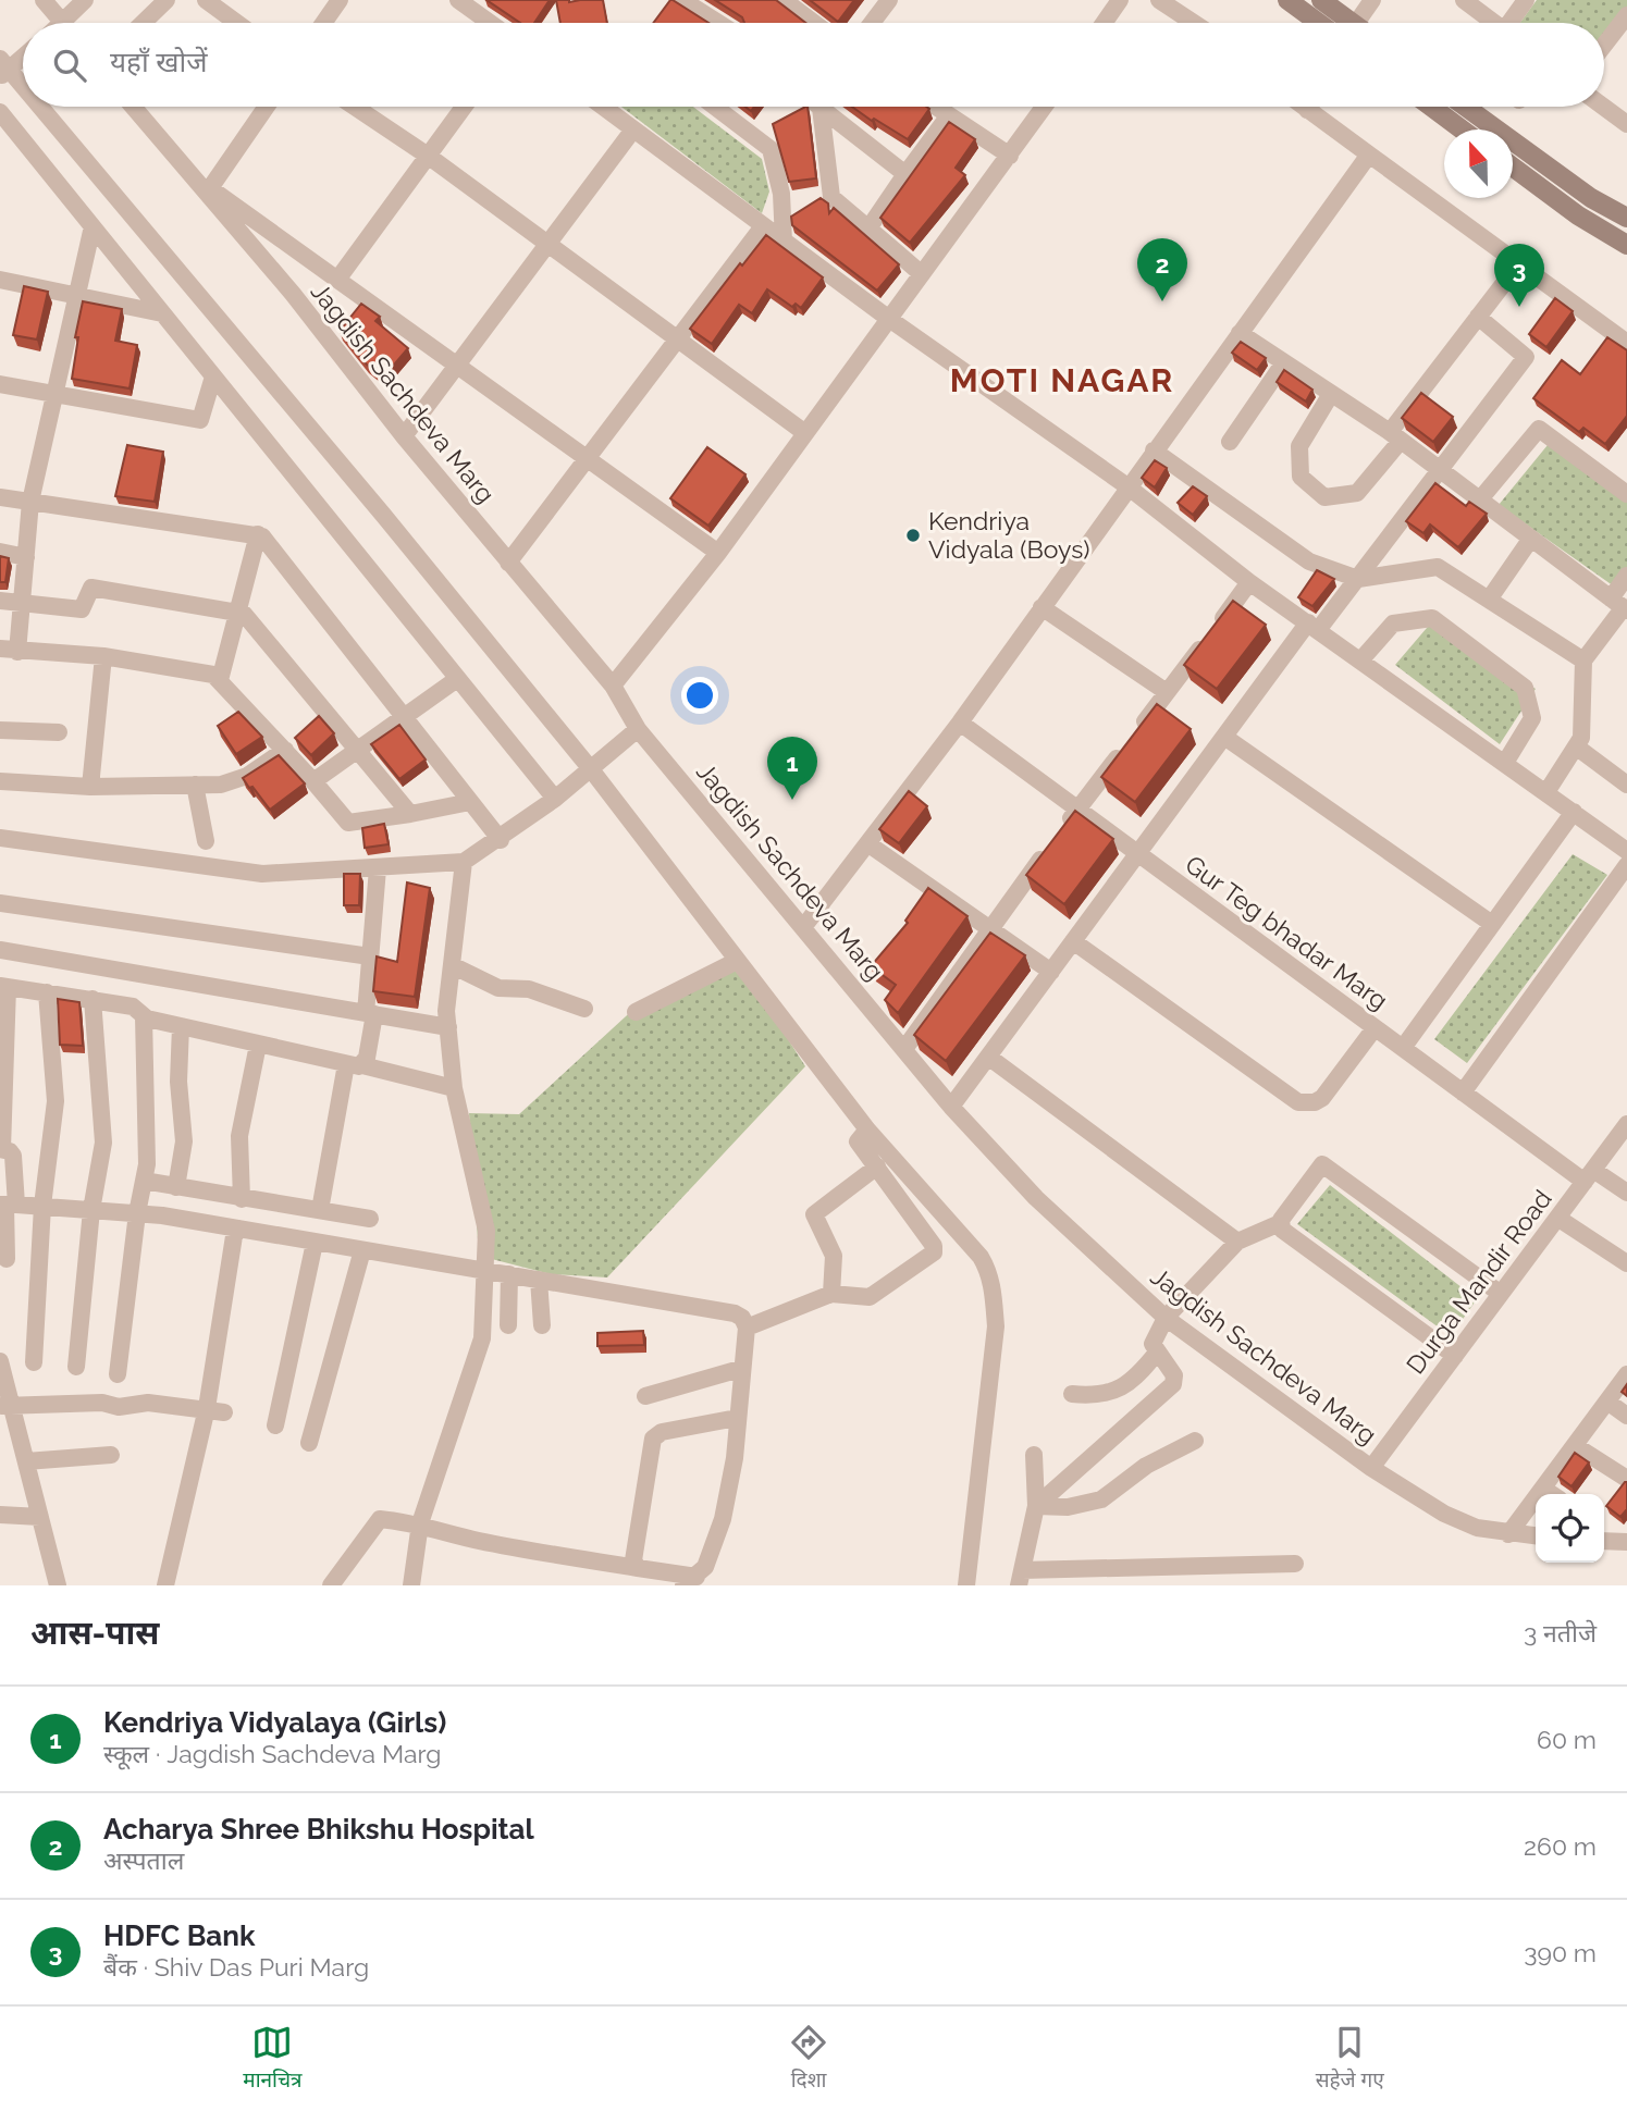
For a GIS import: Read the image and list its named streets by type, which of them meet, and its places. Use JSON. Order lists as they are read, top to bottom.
{
  "streets": {
    "street": ["Jagdish Sachdeva Marg", "Gur Teg bhadar Marg", "Durga Mandir Road"]
  },
  "crossings": [
    ["Jagdish Sachdeva Marg", "Durga Mandir Road"],
    ["Gur Teg bhadar Marg", "Durga Mandir Road"]
  ],
  "districts": ["MOTI NAGAR"],
  "places": ["Kendriya Vidyala (Boys)"],
  "north": "top",
  "page": {
    "search": "यहाँ खोजें",
    "pins": ["2", "3", "1"],
    "heading": ["आस-पास", "3 नतीजे"],
    "list": [
      {
        "mark": "1",
        "name": "Kendriya Vidyalaya (Girls)",
        "note": "स्कूल · Jagdish Sachdeva Marg",
        "value": "60 m"
      },
      {
        "mark": "2",
        "name": "Acharya Shree Bhikshu Hospital",
        "note": "अस्पताल",
        "value": "260 m"
      },
      {
        "mark": "3",
        "name": "HDFC Bank",
        "note": "बैंक · Shiv Das Puri Marg",
        "value": "390 m"
      }
    ],
    "nav": ["मानचित्र", "दिशा", "सहेजे गए"]
  }
}
